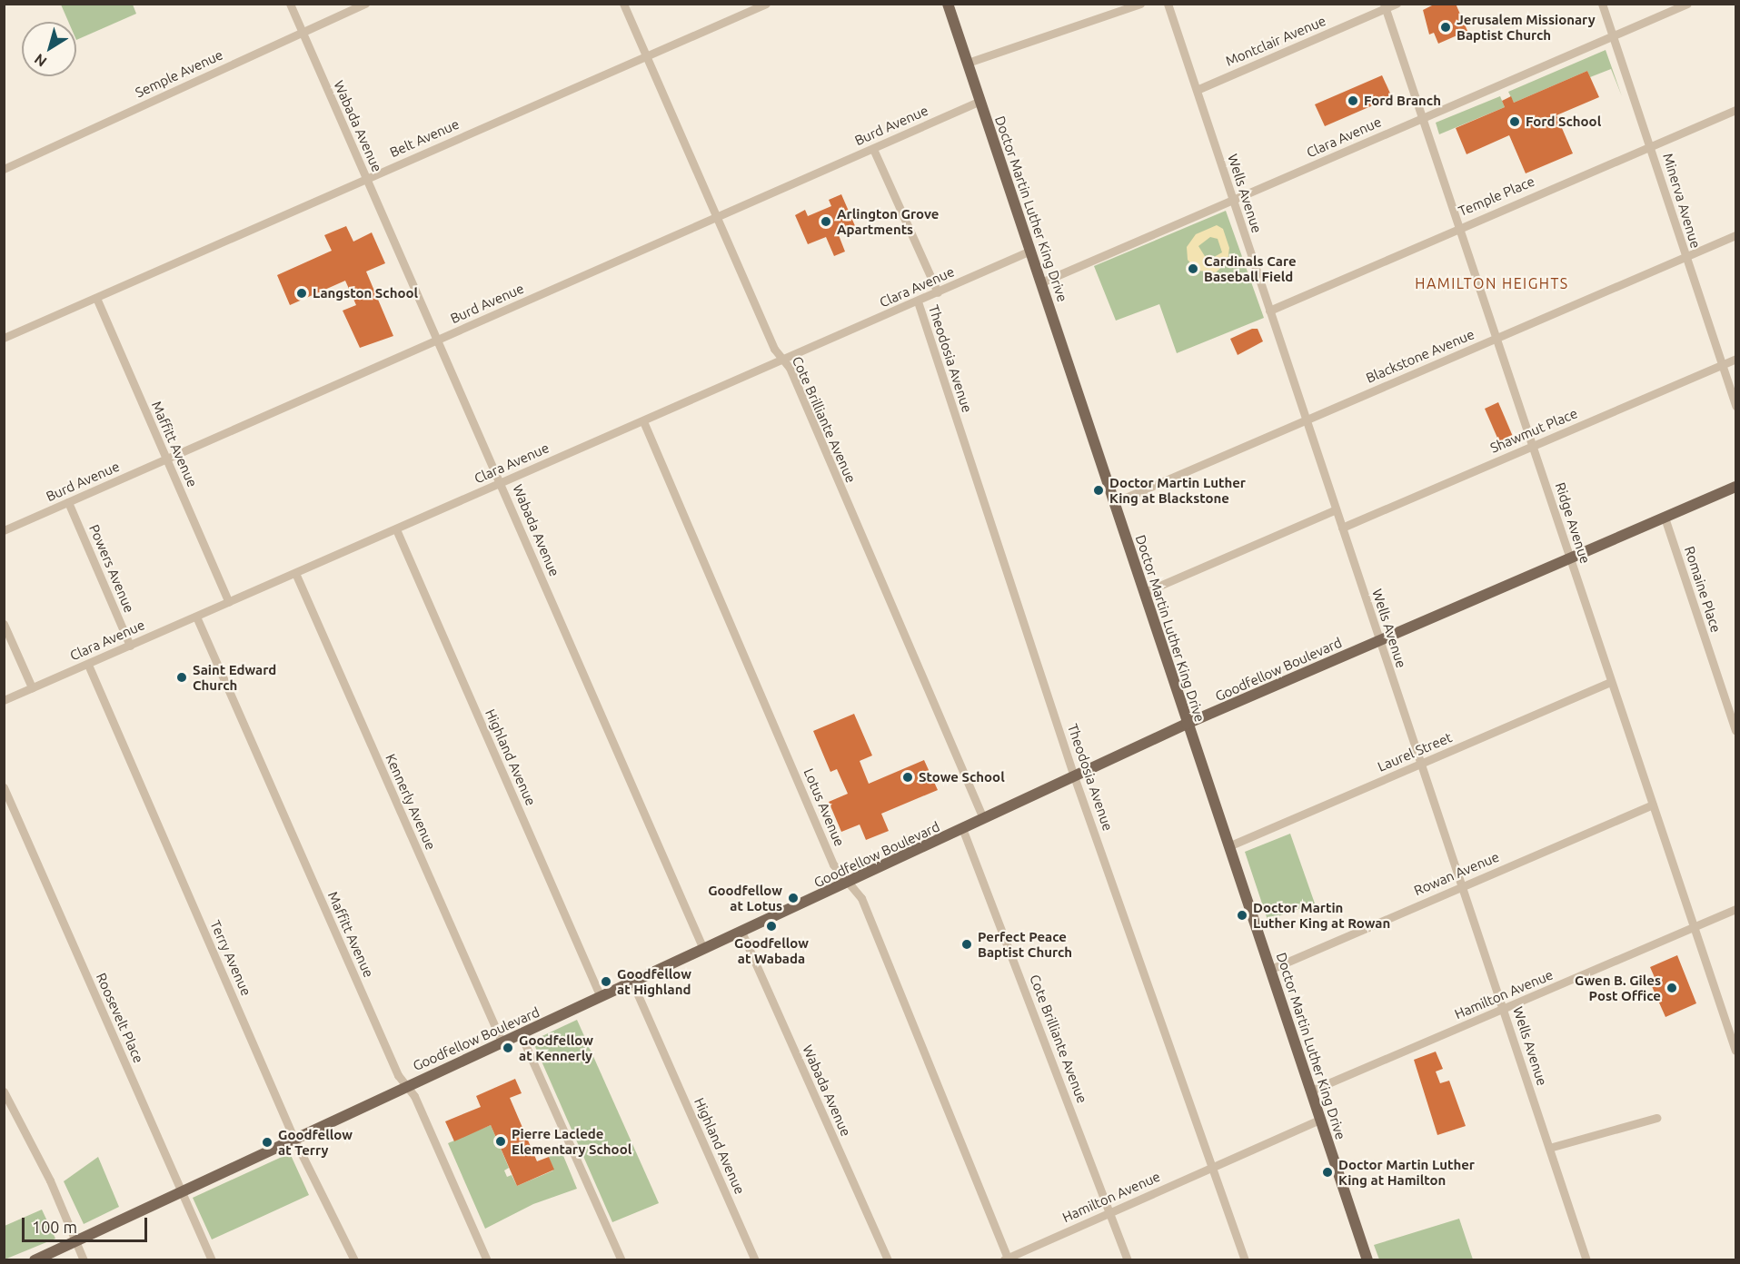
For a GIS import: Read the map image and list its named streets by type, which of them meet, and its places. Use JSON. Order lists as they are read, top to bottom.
{
  "streets": {
    "main road": ["Doctor Martin Luther King Drive", "Goodfellow Boulevard"],
    "street": [
      "Montclair Avenue",
      "Semple Avenue",
      "Burd Avenue",
      "Wabada Avenue",
      "Clara Avenue",
      "Belt Avenue",
      "Wells Avenue",
      "Temple Place",
      "Minerva Avenue",
      "Blackstone Avenue",
      "Theodosia Avenue",
      "Cote Brilliante Avenue",
      "Shawmut Place",
      "Maffitt Avenue",
      "Ridge Avenue",
      "Powers Avenue",
      "Romaine Place",
      "Laurel Street",
      "Highland Avenue",
      "Kennerly Avenue",
      "Lotus Avenue",
      "Rowan Avenue",
      "Terry Avenue",
      "Hamilton Avenue",
      "Roosevelt Place"
    ]
  },
  "crossings": [
    ["Montclair Avenue", "Wells Avenue"],
    ["Montclair Avenue", "Ridge Avenue"],
    ["Semple Avenue", "Wabada Avenue"],
    ["Burd Avenue", "Wabada Avenue"],
    ["Burd Avenue", "Doctor Martin Luther King Drive"],
    ["Burd Avenue", "Theodosia Avenue"],
    ["Burd Avenue", "Cote Brilliante Avenue"],
    ["Burd Avenue", "Maffitt Avenue"],
    ["Burd Avenue", "Powers Avenue"],
    ["Wabada Avenue", "Clara Avenue"],
    ["Wabada Avenue", "Belt Avenue"],
    ["Wabada Avenue", "Goodfellow Boulevard"],
    ["Clara Avenue", "Wells Avenue"],
    ["Clara Avenue", "Minerva Avenue"],
    ["Clara Avenue", "Doctor Martin Luther King Drive"],
    ["Clara Avenue", "Theodosia Avenue"],
    ["Clara Avenue", "Cote Brilliante Avenue"],
    ["Clara Avenue", "Maffitt Avenue"],
    ["Clara Avenue", "Ridge Avenue"],
    ["Clara Avenue", "Powers Avenue"],
    ["Clara Avenue", "Highland Avenue"],
    ["Clara Avenue", "Kennerly Avenue"],
    ["Clara Avenue", "Lotus Avenue"],
    ["Clara Avenue", "Terry Avenue"],
    ["Belt Avenue", "Cote Brilliante Avenue"],
    ["Belt Avenue", "Maffitt Avenue"],
    ["Wells Avenue", "Temple Place"],
    ["Wells Avenue", "Blackstone Avenue"],
    ["Wells Avenue", "Shawmut Place"],
    ["Wells Avenue", "Goodfellow Boulevard"],
    ["Wells Avenue", "Laurel Street"],
    ["Wells Avenue", "Rowan Avenue"],
    ["Wells Avenue", "Hamilton Avenue"],
    ["Temple Place", "Minerva Avenue"],
    ["Temple Place", "Ridge Avenue"],
    ["Minerva Avenue", "Blackstone Avenue"],
    ["Minerva Avenue", "Shawmut Place"],
    ["Doctor Martin Luther King Drive", "Blackstone Avenue"],
    ["Doctor Martin Luther King Drive", "Goodfellow Boulevard"],
    ["Doctor Martin Luther King Drive", "Laurel Street"],
    ["Doctor Martin Luther King Drive", "Rowan Avenue"],
    ["Doctor Martin Luther King Drive", "Hamilton Avenue"],
    ["Blackstone Avenue", "Ridge Avenue"],
    ["Theodosia Avenue", "Goodfellow Boulevard"],
    ["Theodosia Avenue", "Hamilton Avenue"],
    ["Cote Brilliante Avenue", "Goodfellow Boulevard"],
    ["Cote Brilliante Avenue", "Hamilton Avenue"],
    ["Shawmut Place", "Ridge Avenue"],
    ["Maffitt Avenue", "Goodfellow Boulevard"],
    ["Ridge Avenue", "Goodfellow Boulevard"],
    ["Ridge Avenue", "Laurel Street"],
    ["Ridge Avenue", "Rowan Avenue"],
    ["Ridge Avenue", "Hamilton Avenue"],
    ["Romaine Place", "Goodfellow Boulevard"],
    ["Goodfellow Boulevard", "Highland Avenue"],
    ["Goodfellow Boulevard", "Kennerly Avenue"],
    ["Goodfellow Boulevard", "Lotus Avenue"],
    ["Goodfellow Boulevard", "Terry Avenue"],
    ["Goodfellow Boulevard", "Roosevelt Place"],
    ["Lotus Avenue", "Hamilton Avenue"]
  ],
  "districts": ["HAMILTON HEIGHTS"],
  "places": [
    "Jerusalem Missionary Baptist Church",
    "Ford Branch",
    "Ford School",
    "Arlington Grove Apartments",
    "Cardinals Care Baseball Field",
    "Langston School",
    "Doctor Martin Luther King at Blackstone",
    "Saint Edward Church",
    "Stowe School",
    "Goodfellow at Lotus",
    "Doctor Martin Luther King at Rowan",
    "Goodfellow at Wabada",
    "Perfect Peace Baptist Church",
    "Goodfellow at Highland",
    "Gwen B. Giles Post Office",
    "Goodfellow at Kennerly",
    "Pierre Laclede Elementary School",
    "Goodfellow at Terry",
    "Doctor Martin Luther King at Hamilton"
  ],
  "scale_bar": "100 m",
  "north": "bottom left"
}
